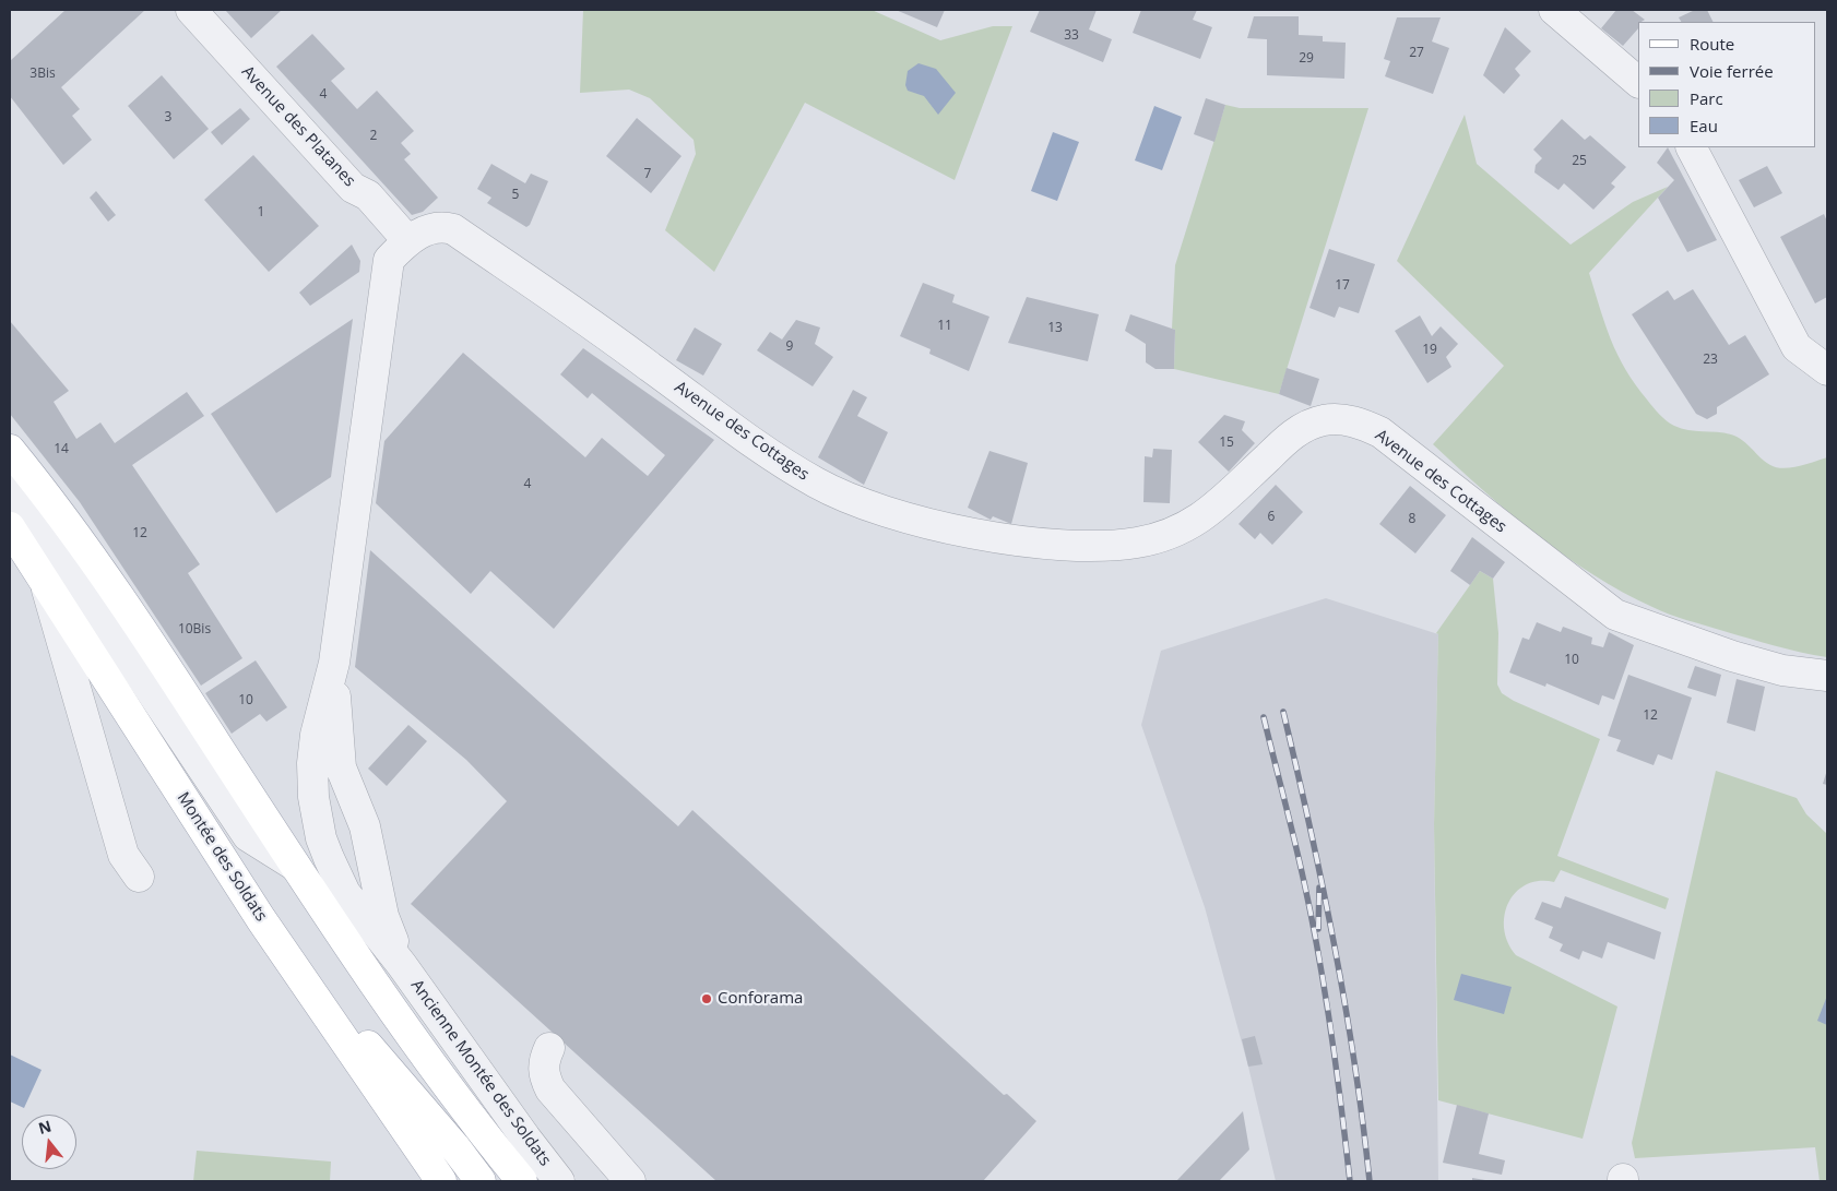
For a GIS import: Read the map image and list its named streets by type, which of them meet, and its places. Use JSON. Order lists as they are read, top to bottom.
{
  "streets": {
    "main road": ["Montée des Soldats"],
    "street": ["Avenue des Platanes", "Avenue des Cottages", "Ancienne Montée des Soldats"]
  },
  "crossings": [
    ["Avenue des Platanes", "Avenue des Cottages"],
    ["Avenue des Cottages", "Ancienne Montée des Soldats"]
  ],
  "places": ["Conforama"],
  "house_numbers": [
    "33",
    "27",
    "29",
    "3Bis",
    "4",
    "3",
    "2",
    "25",
    "7",
    "5",
    "1",
    "17",
    "11",
    "13",
    "9",
    "19",
    "23",
    "15",
    "14",
    "4",
    "6",
    "8",
    "12",
    "10Bis",
    "10",
    "10",
    "12"
  ],
  "legend": [
    "Route",
    "Voie ferrée",
    "Parc",
    "Eau"
  ],
  "north": "top"
}
